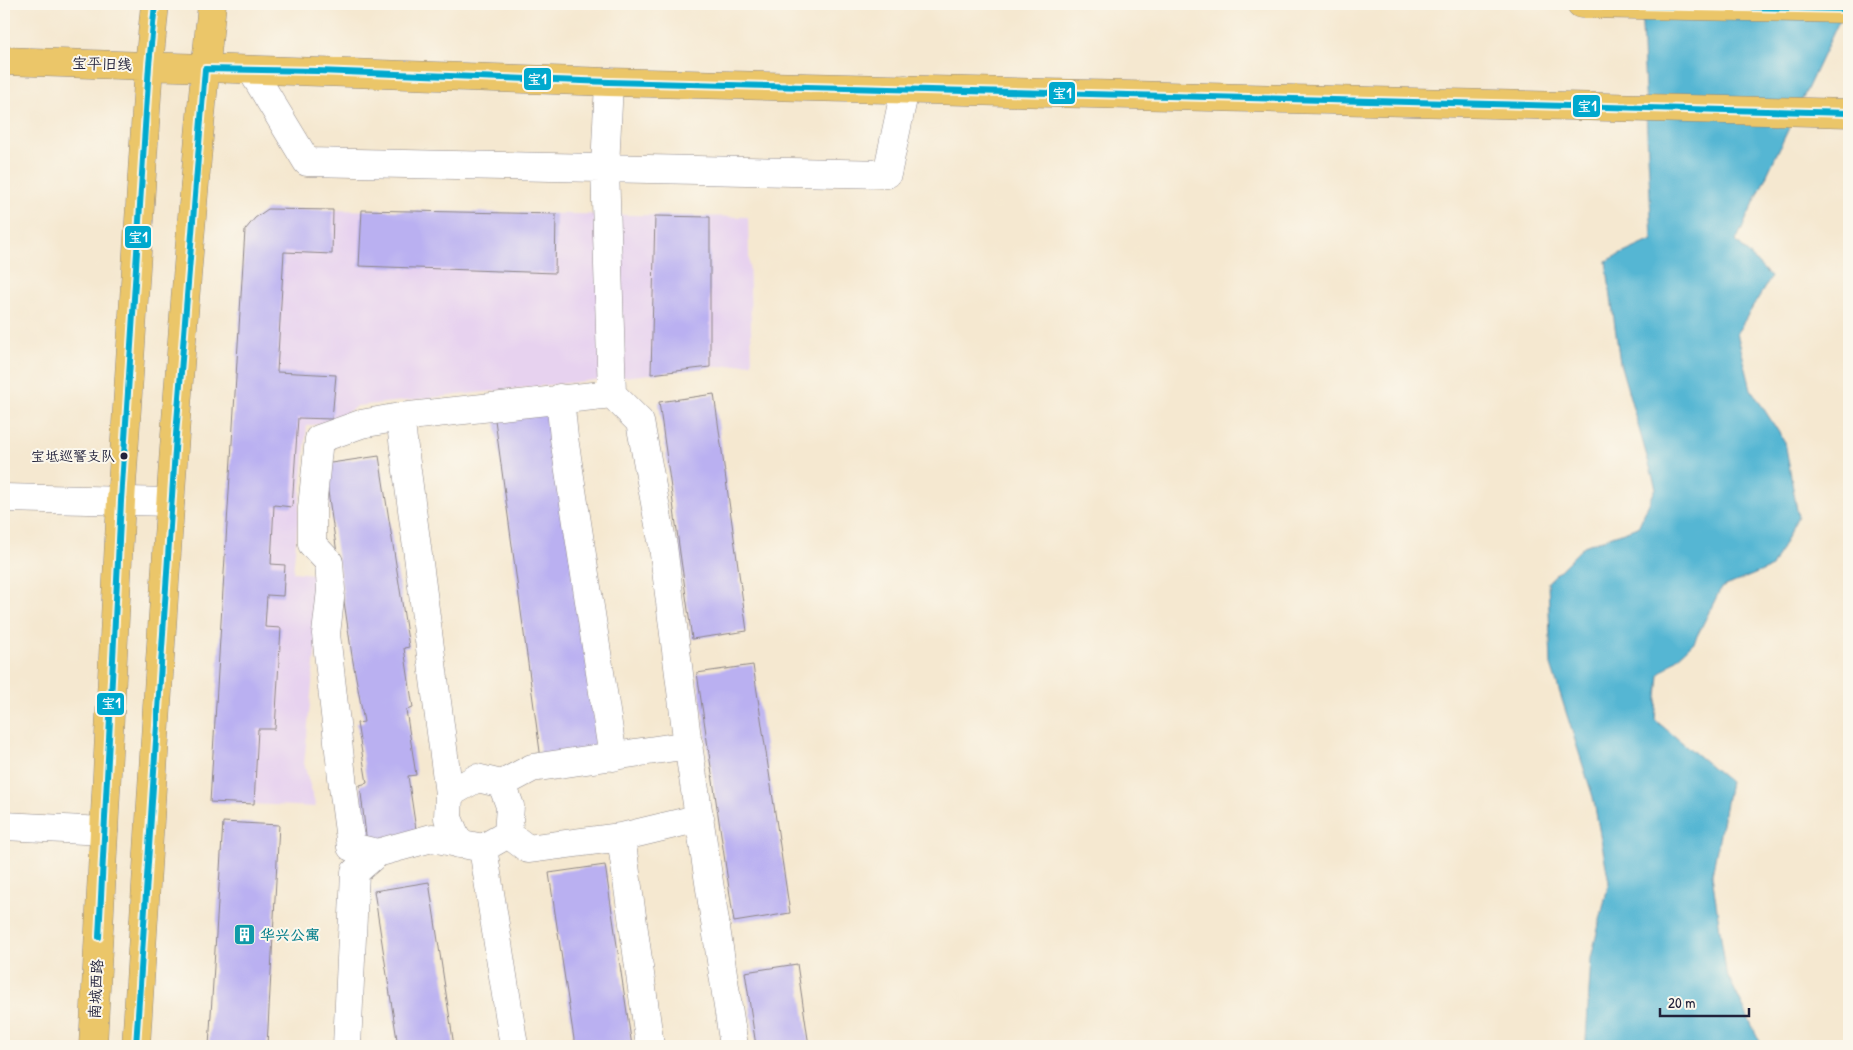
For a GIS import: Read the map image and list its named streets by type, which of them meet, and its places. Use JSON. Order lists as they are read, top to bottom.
{
  "streets": {
    "main road": ["宝平旧线", "南城西路"]
  },
  "crossings": [
    ["宝平旧线", "南城西路"]
  ],
  "places": {
    "other": ["宝坻巡警支队"],
    "building": ["华兴公寓"]
  },
  "lines": ["transit line 宝1"],
  "scale_bar": "20 m"
}
